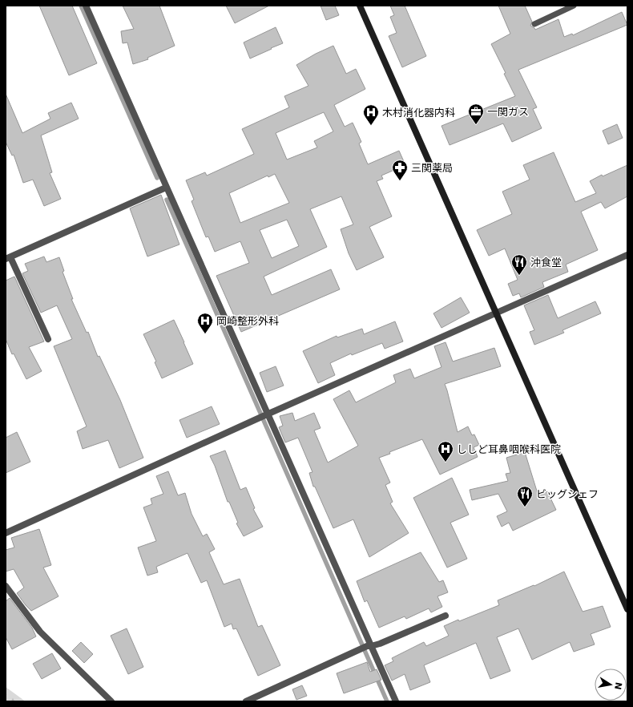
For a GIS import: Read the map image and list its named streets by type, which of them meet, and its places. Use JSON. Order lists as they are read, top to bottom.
{
  "places": {
    "office": ["一関ガス"],
    "hospital": ["木村消化器内科", "岡崎整形外科", "ししど耳鼻咽喉科医院"],
    "pharmacy": ["三関薬局"],
    "restaurant": ["沖食堂", "ビッグシェフ"]
  },
  "north": "right"
}
